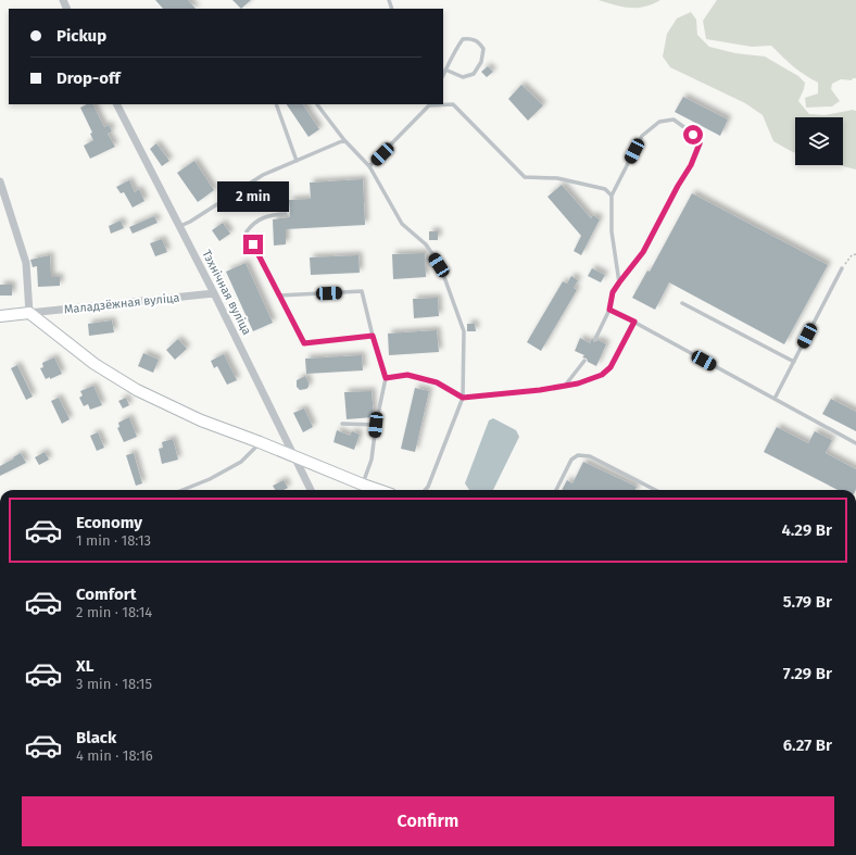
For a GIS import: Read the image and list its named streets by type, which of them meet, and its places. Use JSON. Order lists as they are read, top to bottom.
{
  "streets": {
    "street": ["Тэхнічная вуліца", "Маладзёжная вуліца"]
  },
  "crossings": [
    ["Тэхнічная вуліца", "Маладзёжная вуліца"]
  ],
  "page": {
    "banner": ["Pickup", "Drop-off"],
    "bubble": "2 min",
    "list": [
      {
        "name": "Economy",
        "note": "1 min · 18:13",
        "value": "4.29 Br"
      },
      {
        "name": "Comfort",
        "note": "2 min · 18:14",
        "value": "5.79 Br"
      },
      {
        "name": "XL",
        "note": "3 min · 18:15",
        "value": "7.29 Br"
      },
      {
        "name": "Black",
        "note": "4 min · 18:16",
        "value": "6.27 Br"
      }
    ],
    "buttons": "Confirm"
  }
}
